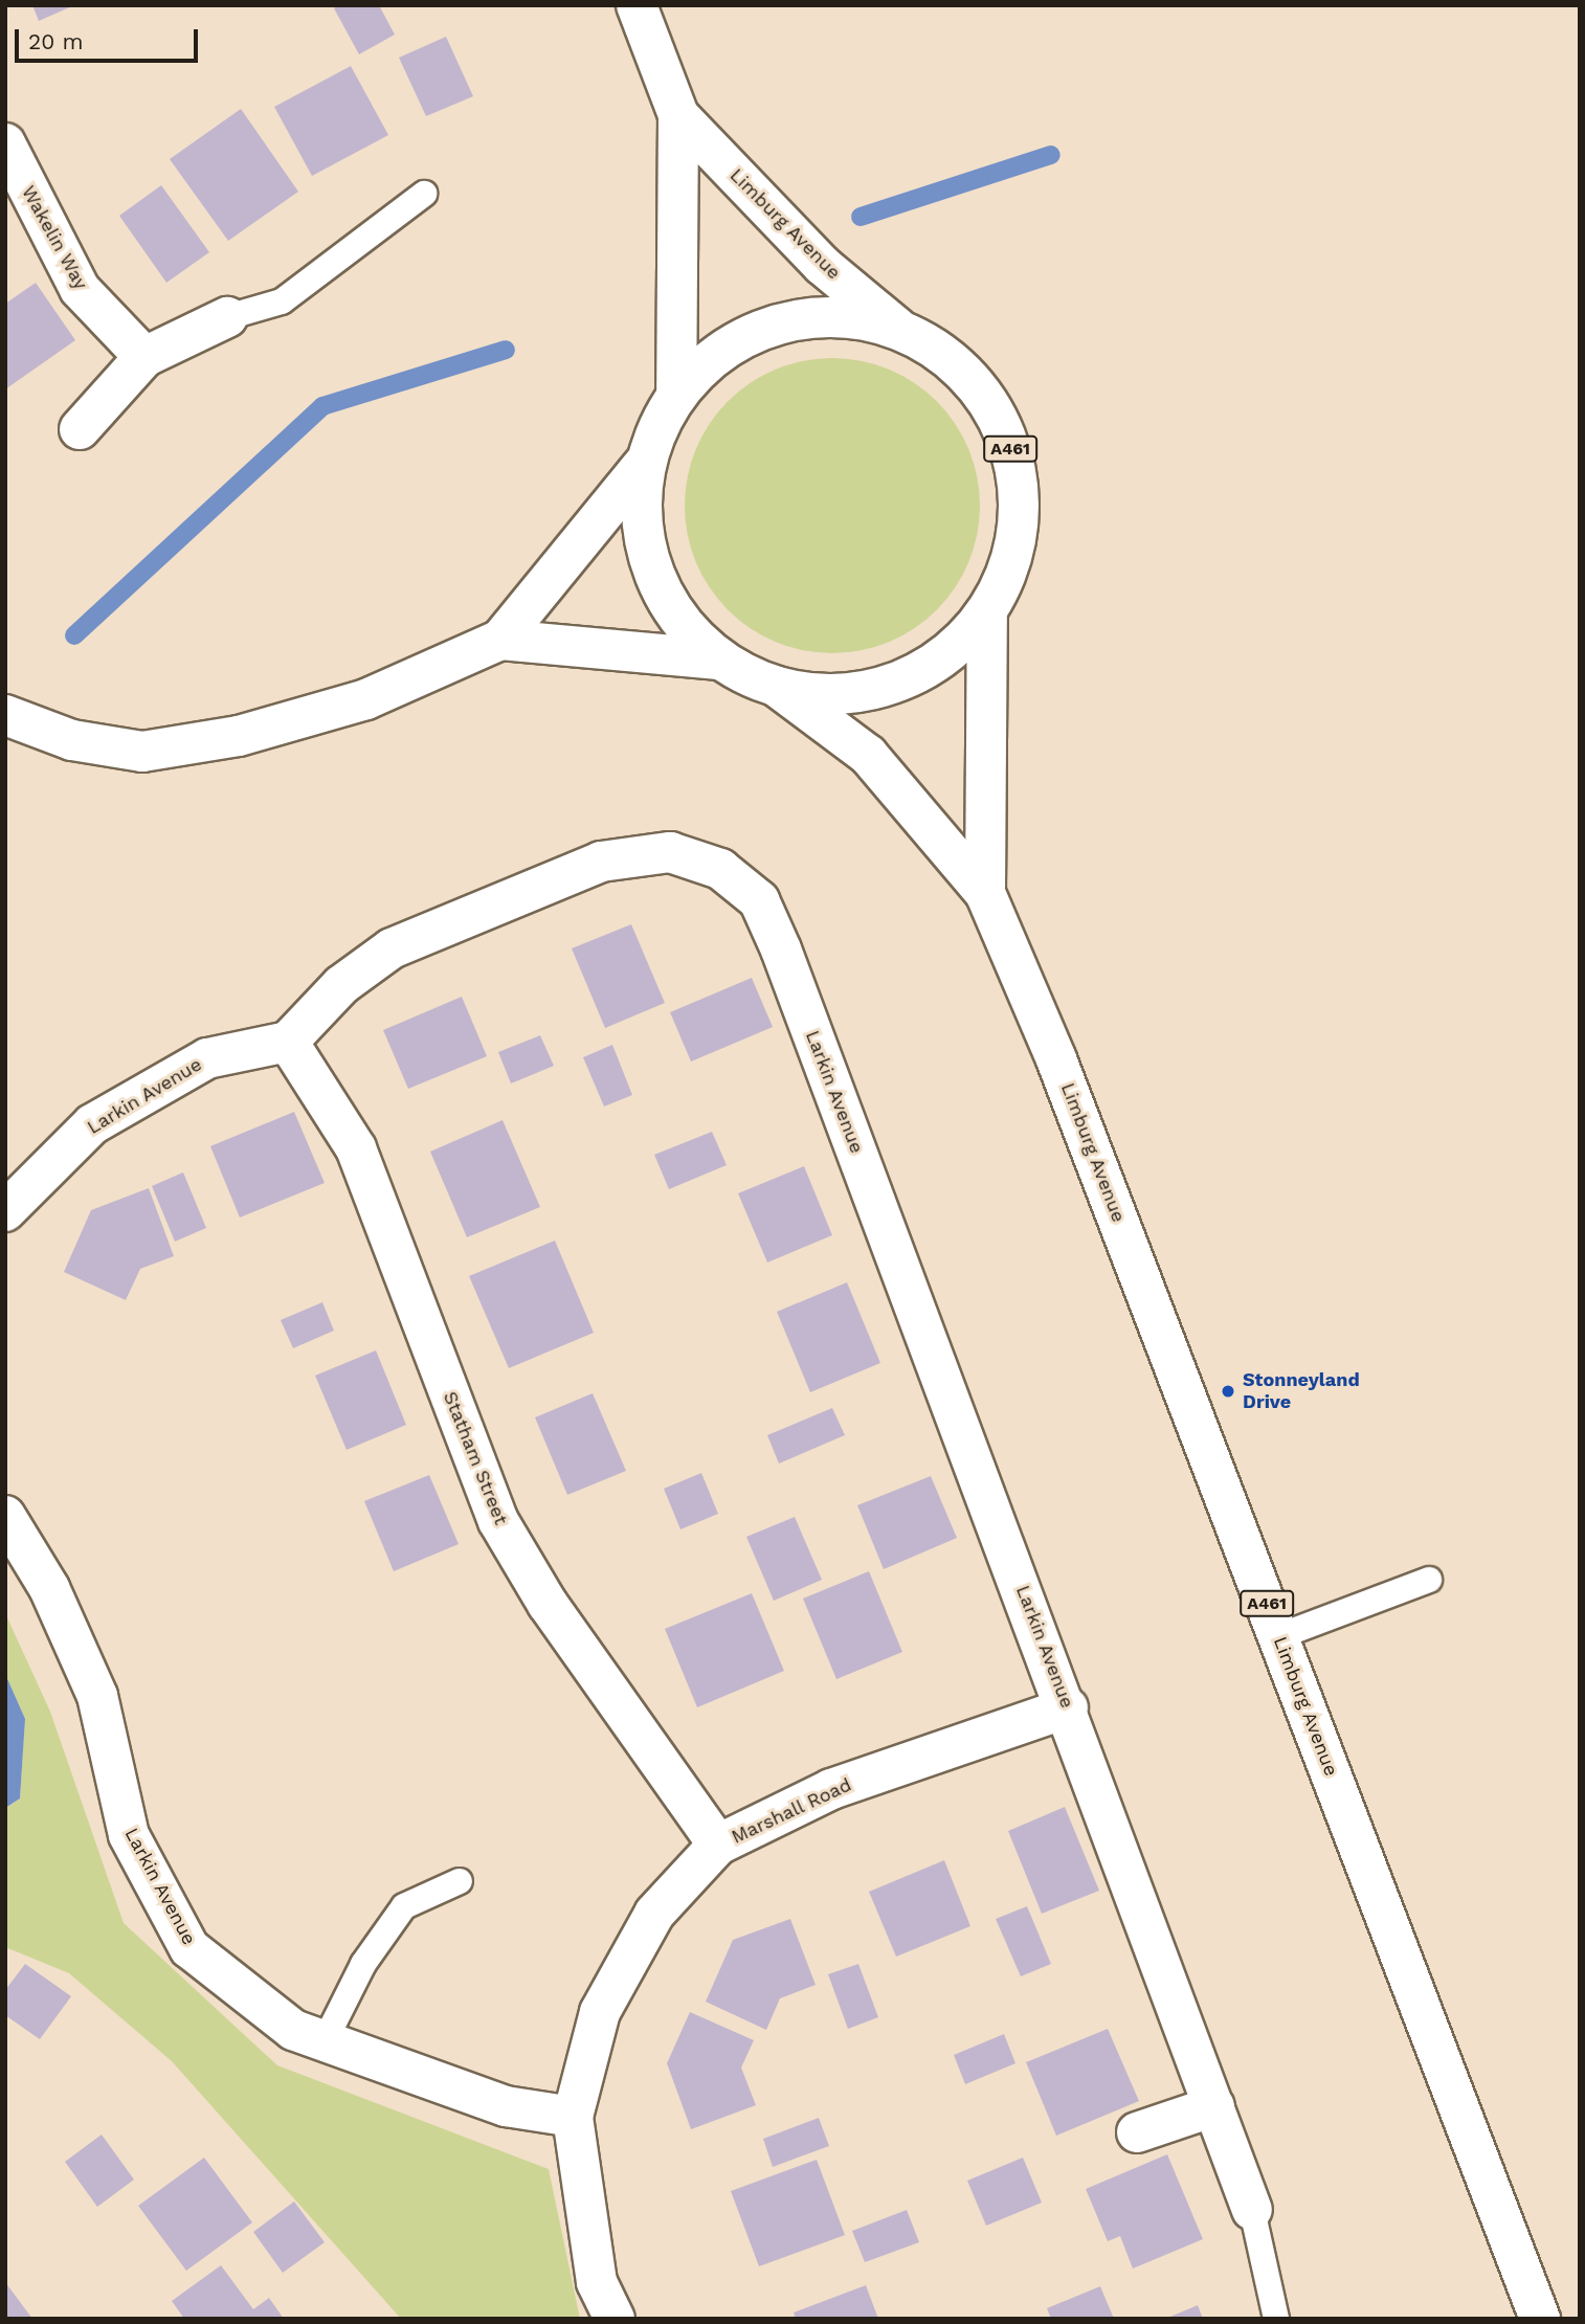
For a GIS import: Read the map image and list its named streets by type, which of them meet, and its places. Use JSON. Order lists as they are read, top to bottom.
{
  "streets": {
    "street": [
      "Limburg Avenue",
      "Wakelin Way",
      "A461",
      "Larkin Avenue",
      "Statham Street",
      "Marshall Road"
    ]
  },
  "crossings": [
    ["Limburg Avenue", "A461"],
    ["Larkin Avenue", "Statham Street"],
    ["Larkin Avenue", "Marshall Road"],
    ["Statham Street", "Marshall Road"]
  ],
  "places": ["Stonneyland Drive"],
  "scale_bar": "20 m"
}
